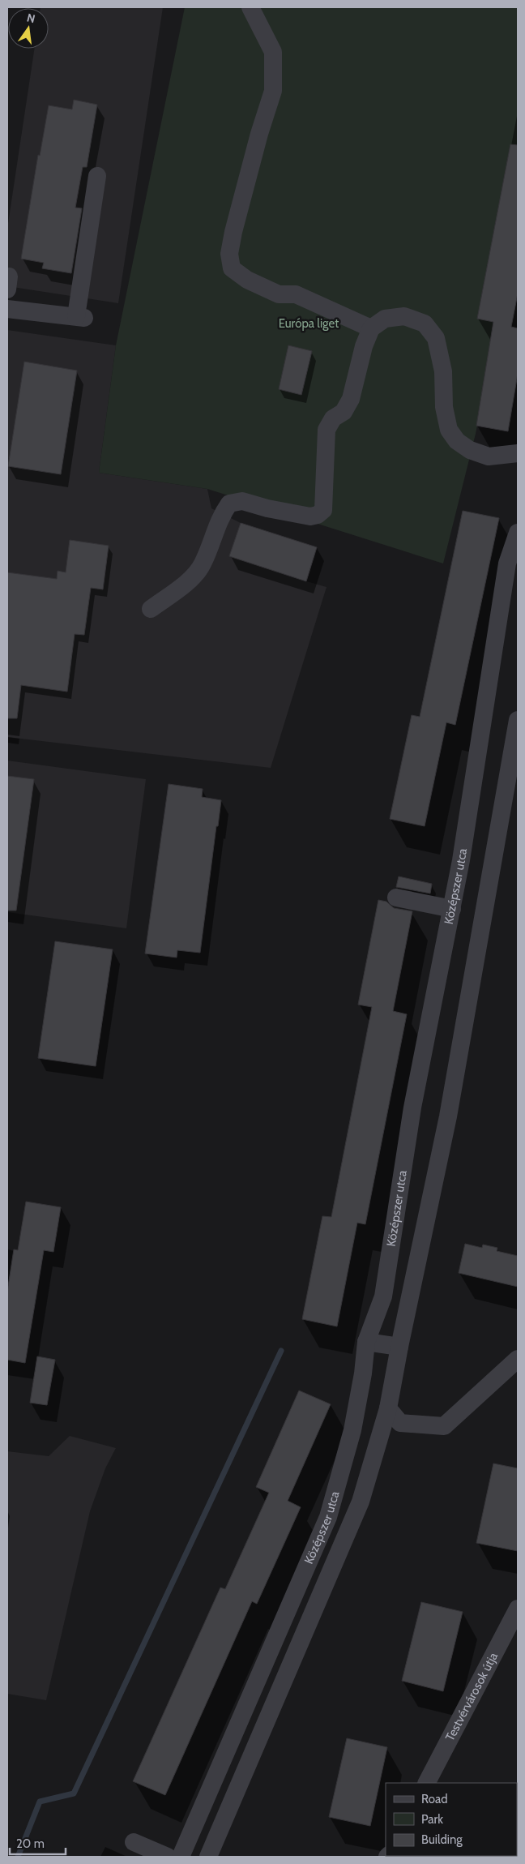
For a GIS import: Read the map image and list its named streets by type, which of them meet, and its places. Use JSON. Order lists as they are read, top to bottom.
{
  "streets": {
    "street": ["Középszer utca", "Testvérvárosok útja"]
  },
  "parks": ["Európa liget"],
  "legend": ["Road", "Park", "Building"],
  "scale_bar": "20 m",
  "north": "top"
}
